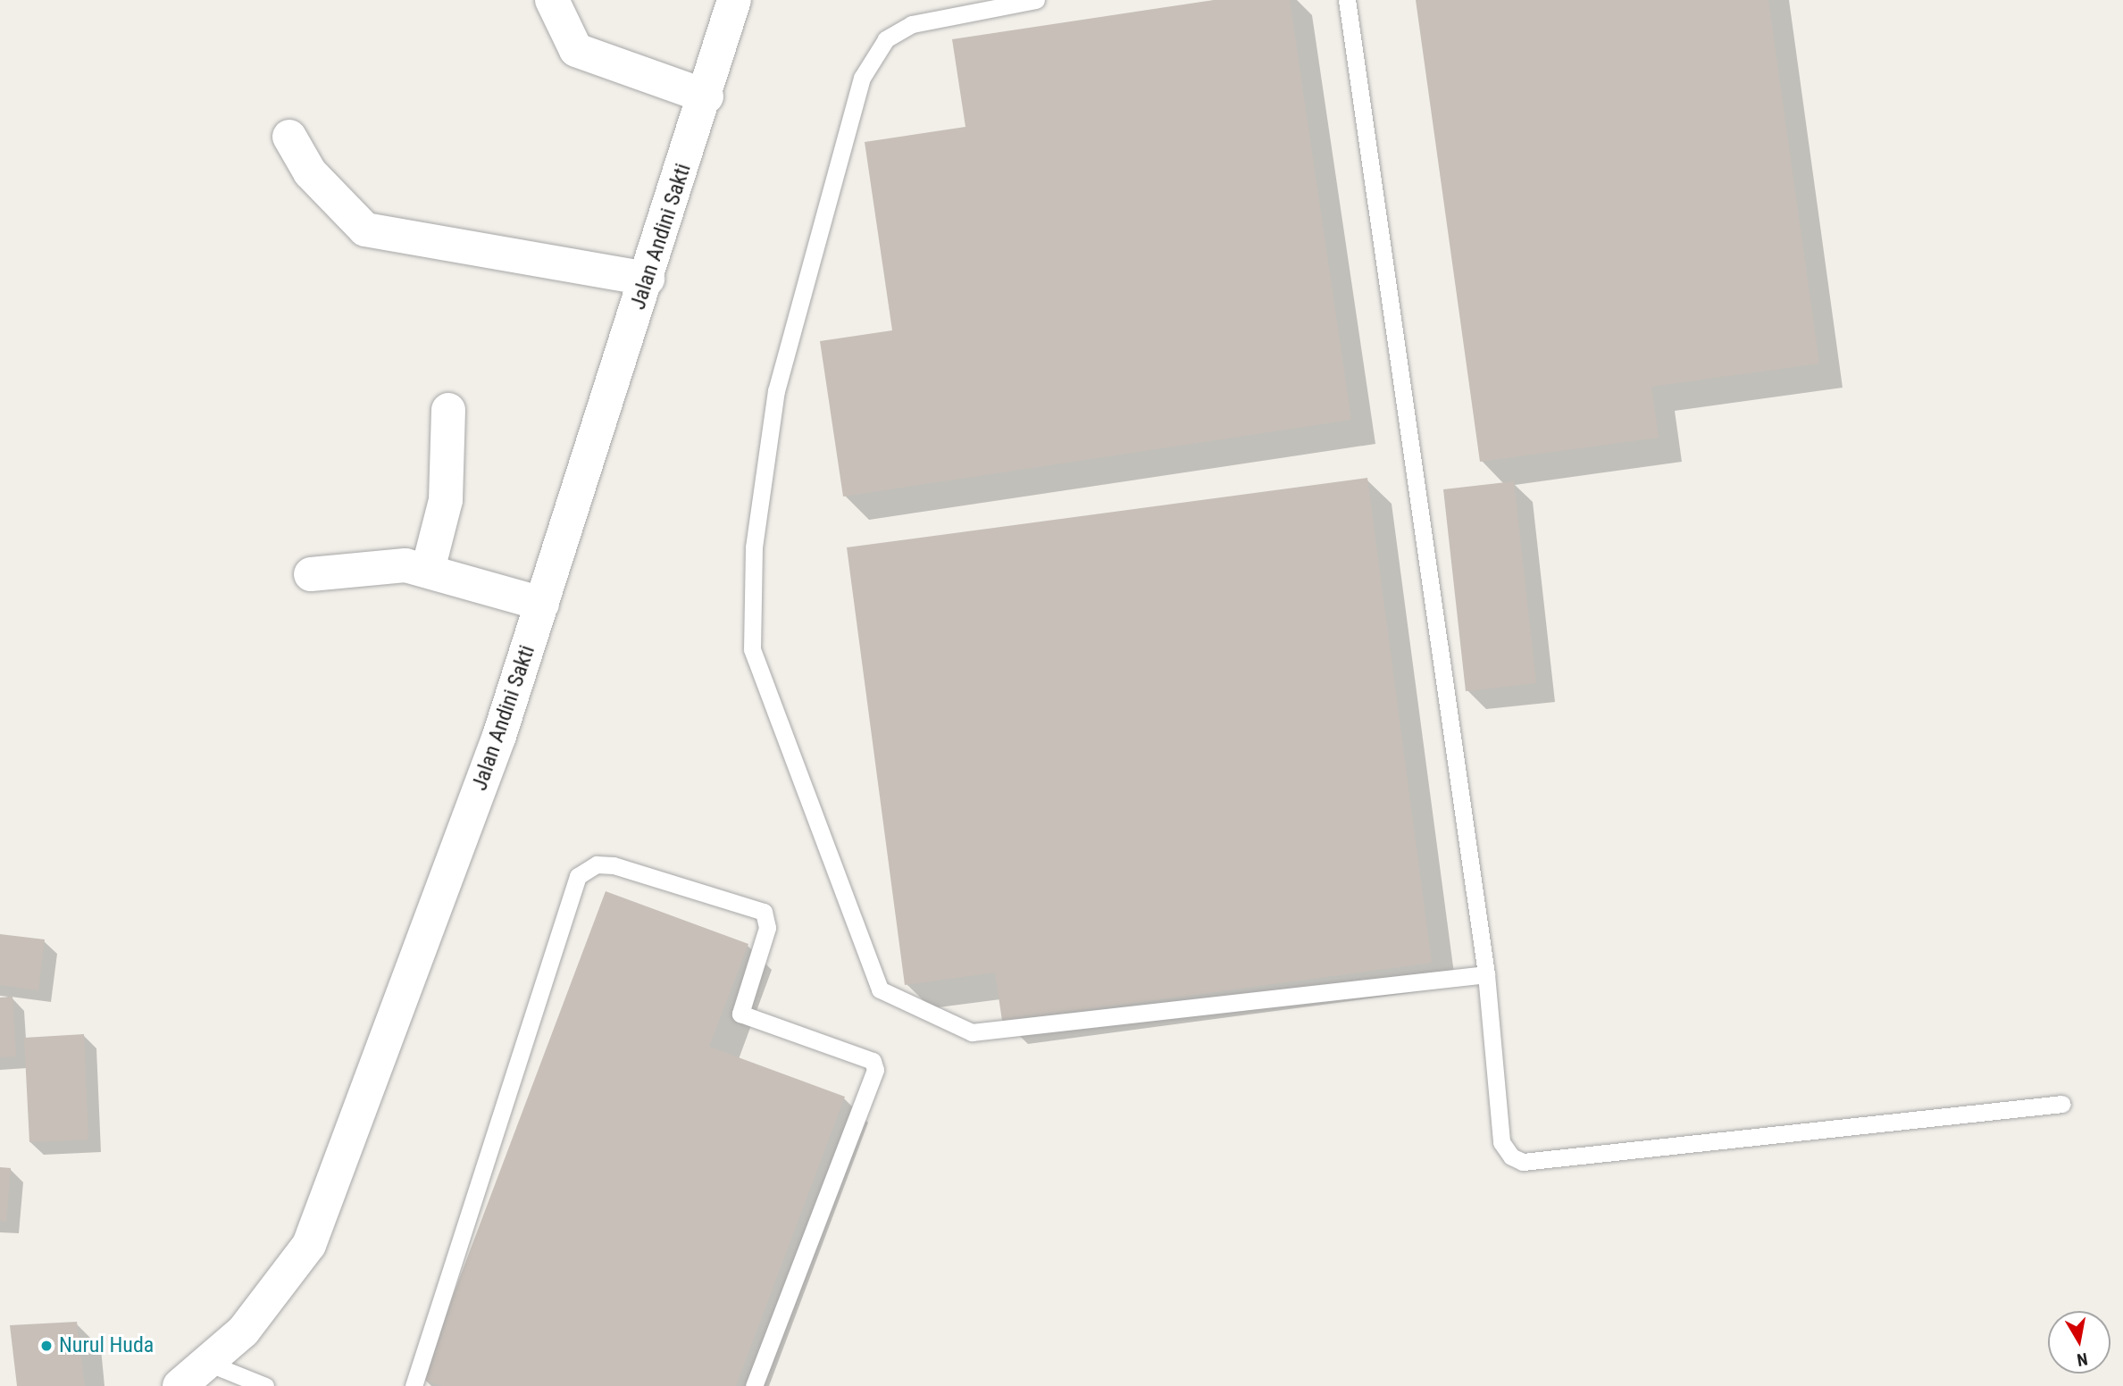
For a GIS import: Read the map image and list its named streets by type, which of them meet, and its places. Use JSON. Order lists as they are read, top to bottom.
{
  "streets": {
    "street": ["Jalan Andini Sakti"]
  },
  "places": ["Nurul Huda"],
  "north": "bottom"
}
